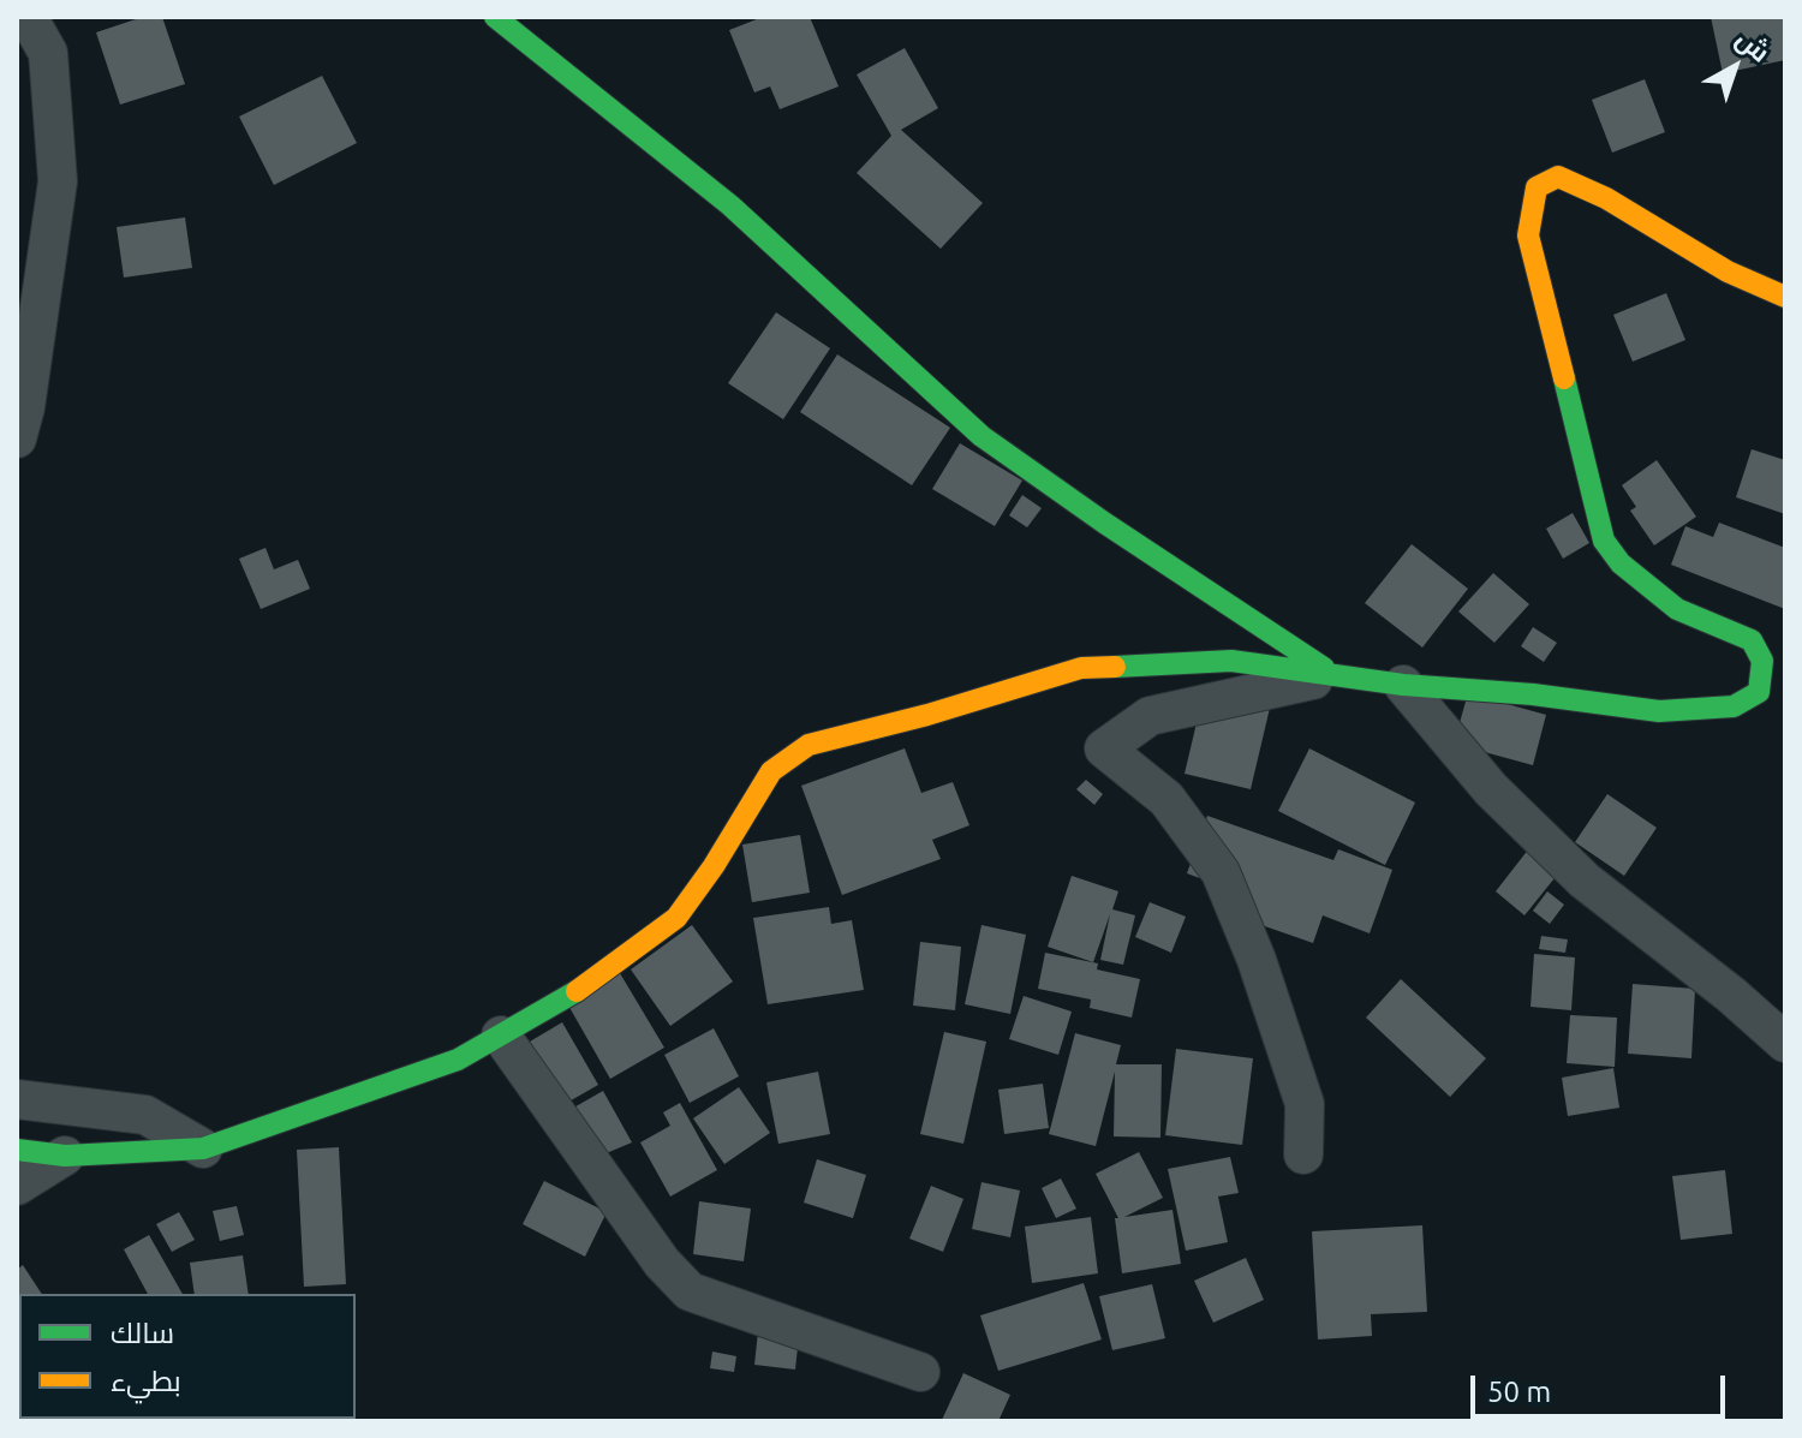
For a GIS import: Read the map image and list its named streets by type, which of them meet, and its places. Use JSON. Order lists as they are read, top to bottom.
{
  "legend": ["سالك", "بطيء"],
  "scale_bar": "50 m",
  "north": "top right"
}
